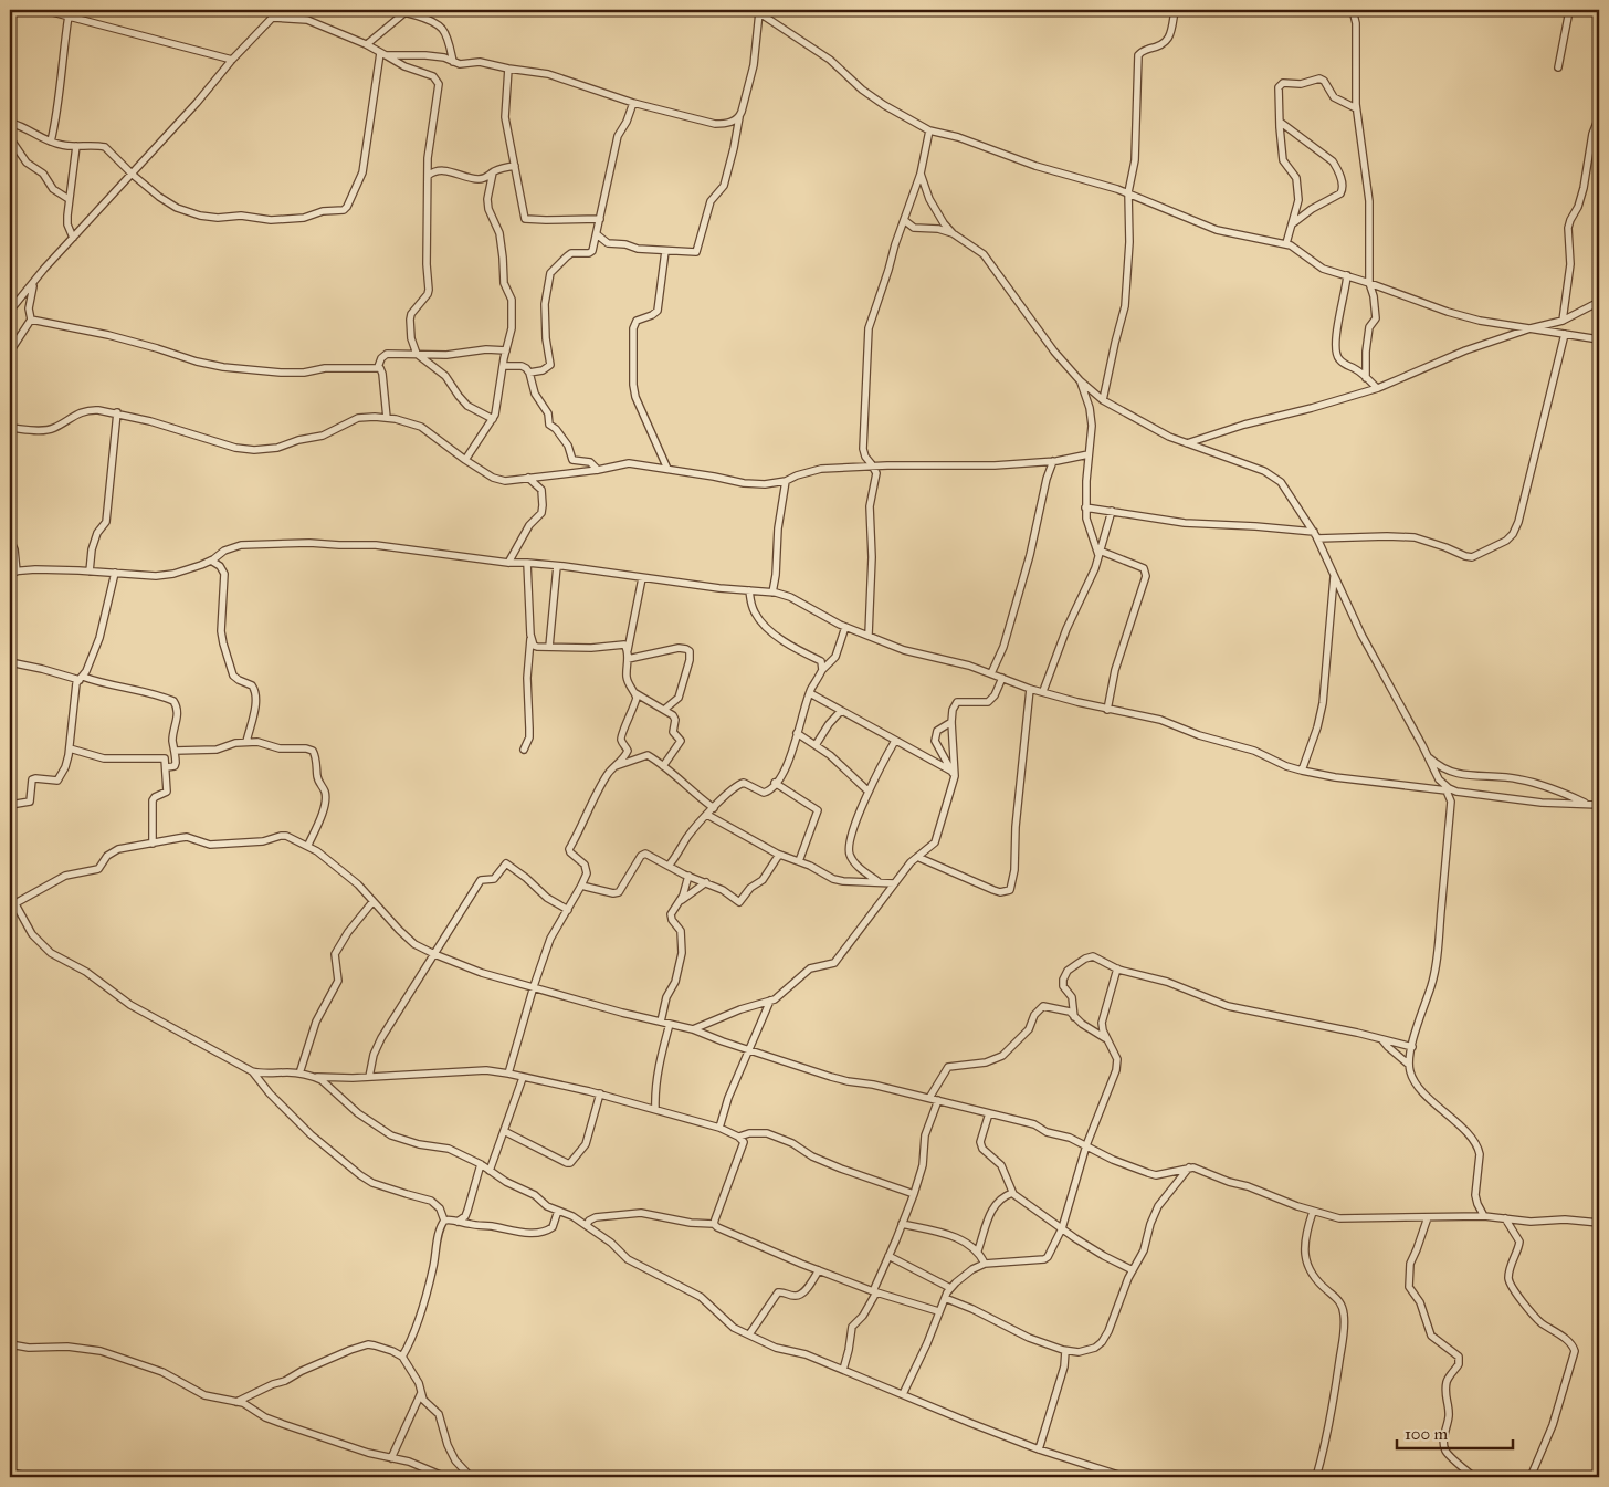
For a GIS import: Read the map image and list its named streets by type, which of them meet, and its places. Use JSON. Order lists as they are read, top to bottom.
{
  "scale_bar": "100 m"
}
